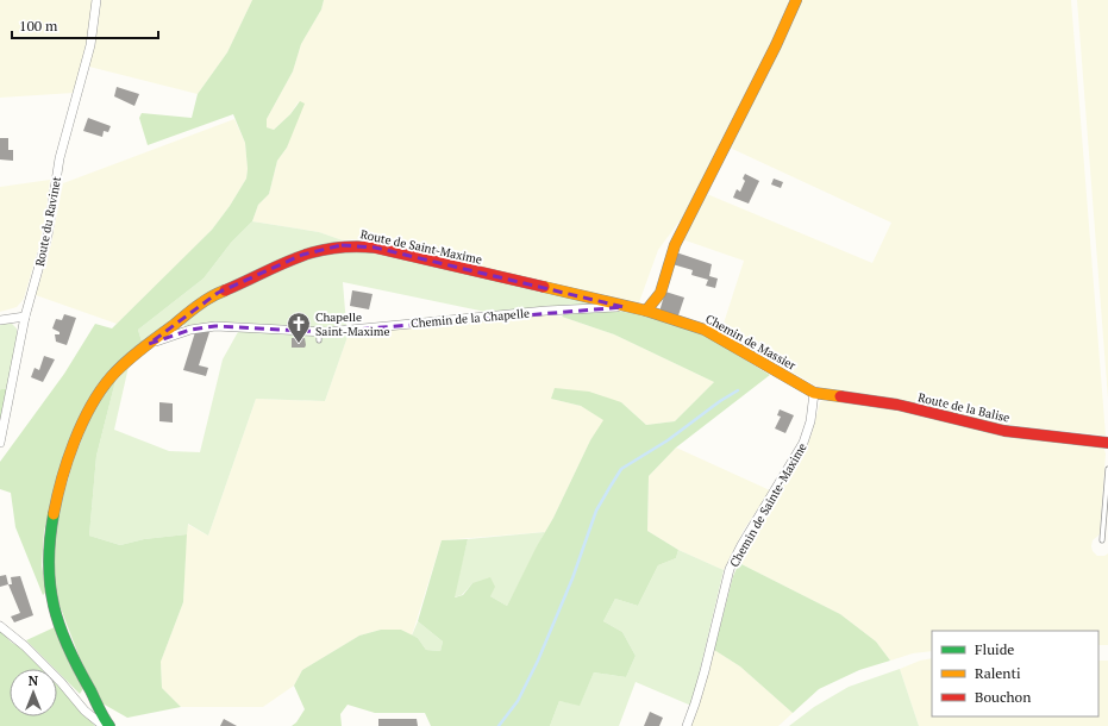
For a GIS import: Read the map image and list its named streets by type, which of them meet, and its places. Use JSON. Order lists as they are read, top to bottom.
{
  "streets": {
    "street": [
      "Route du Ravinet",
      "Route de Saint-Maxime",
      "Chemin de la Chapelle",
      "Chemin de Massier",
      "Route de la Balise",
      "Chemin de Sainte-Maxime"
    ]
  },
  "crossings": [
    ["Route de Saint-Maxime", "Chemin de la Chapelle"],
    ["Route de Saint-Maxime", "Chemin de Massier"],
    ["Chemin de Massier", "Route de la Balise"],
    ["Chemin de Massier", "Chemin de Sainte-Maxime"],
    ["Route de la Balise", "Chemin de Sainte-Maxime"]
  ],
  "places": {
    "church": ["Chapelle Saint-Maxime"]
  },
  "legend": ["Fluide", "Ralenti", "Bouchon"],
  "scale_bar": "100 m",
  "north": "top"
}
